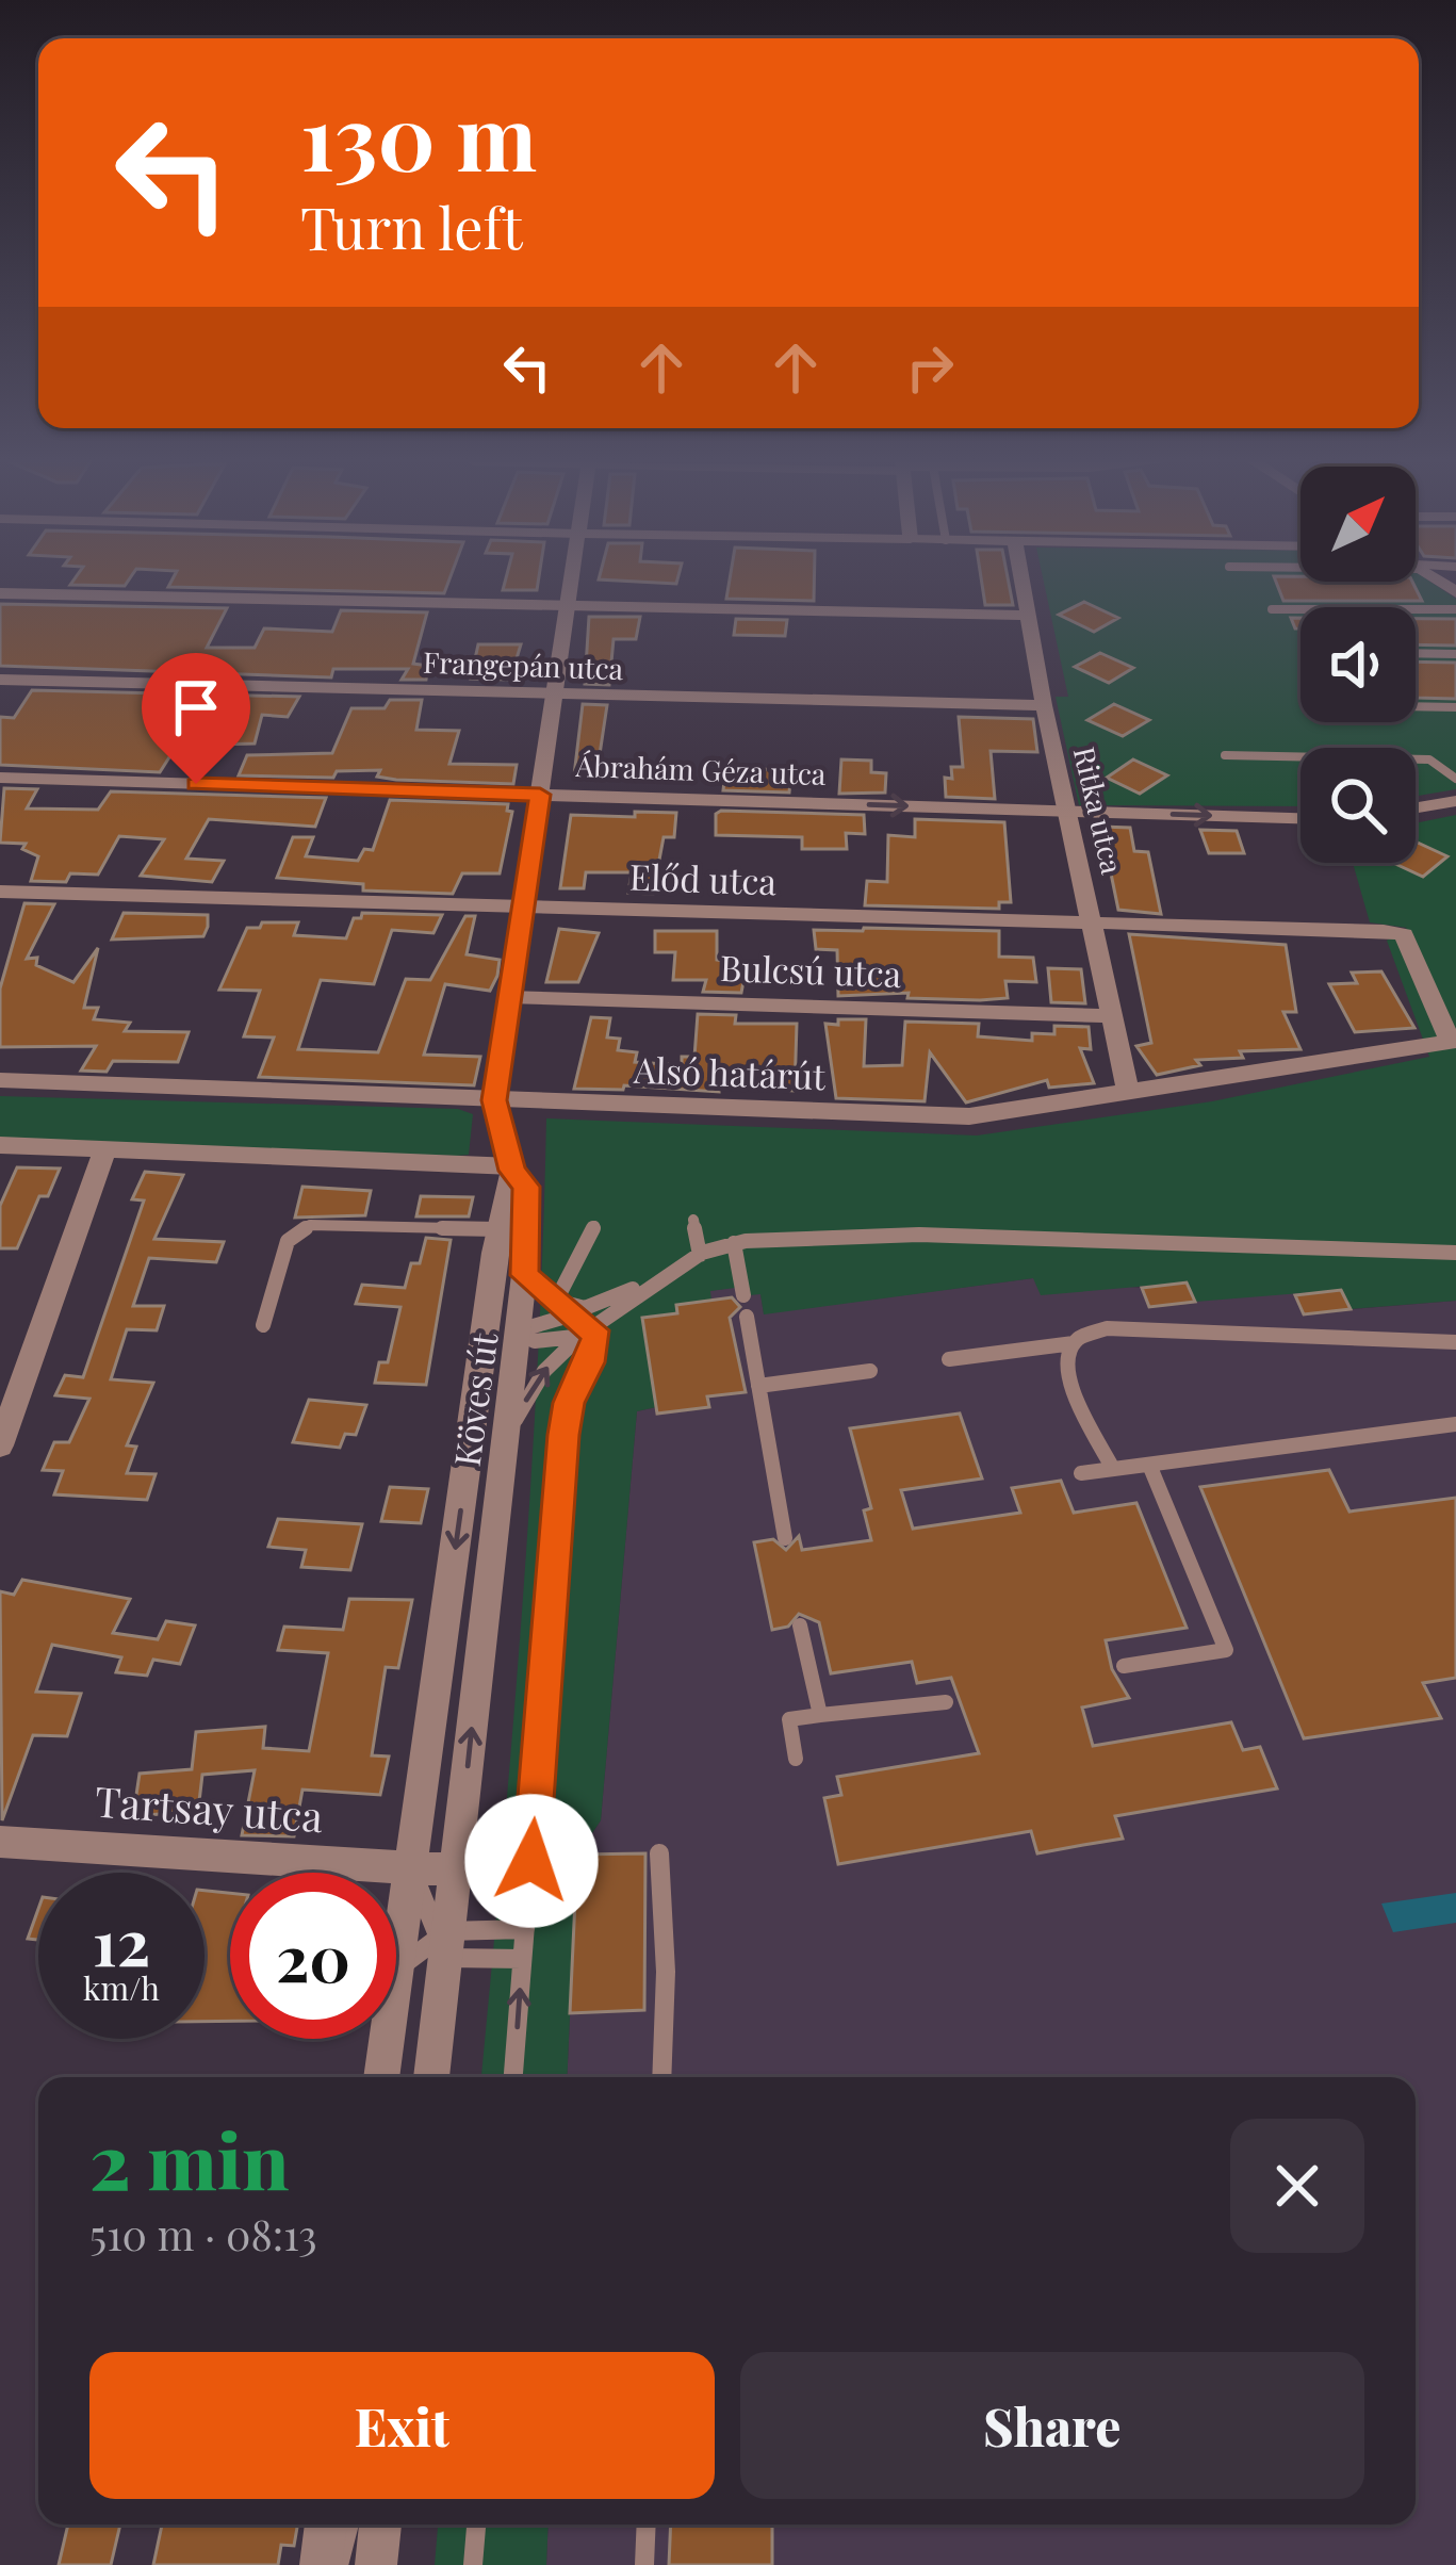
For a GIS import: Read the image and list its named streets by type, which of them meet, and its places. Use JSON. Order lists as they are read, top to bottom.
{
  "streets": {
    "street": [
      "Frangepán utca",
      "Ábrahám Géza utca",
      "Ritka utca",
      "Előd utca",
      "Bulcsú utca",
      "Alsó határút",
      "Köves út",
      "Tartsay utca"
    ]
  },
  "crossings": [
    ["Frangepán utca", "Ritka utca"],
    ["Ábrahám Géza utca", "Ritka utca"],
    ["Ritka utca", "Előd utca"],
    ["Ritka utca", "Bulcsú utca"],
    ["Ritka utca", "Alsó határút"],
    ["Előd utca", "Alsó határút"],
    ["Köves út", "Tartsay utca"]
  ],
  "north": "top right",
  "page": {
    "turn": ["130 m", "Turn left"],
    "speed": "12 km/h",
    "limit": "20",
    "heading": ["2 min", "510 m · 08:13"],
    "buttons": ["Exit", "Share"]
  }
}
